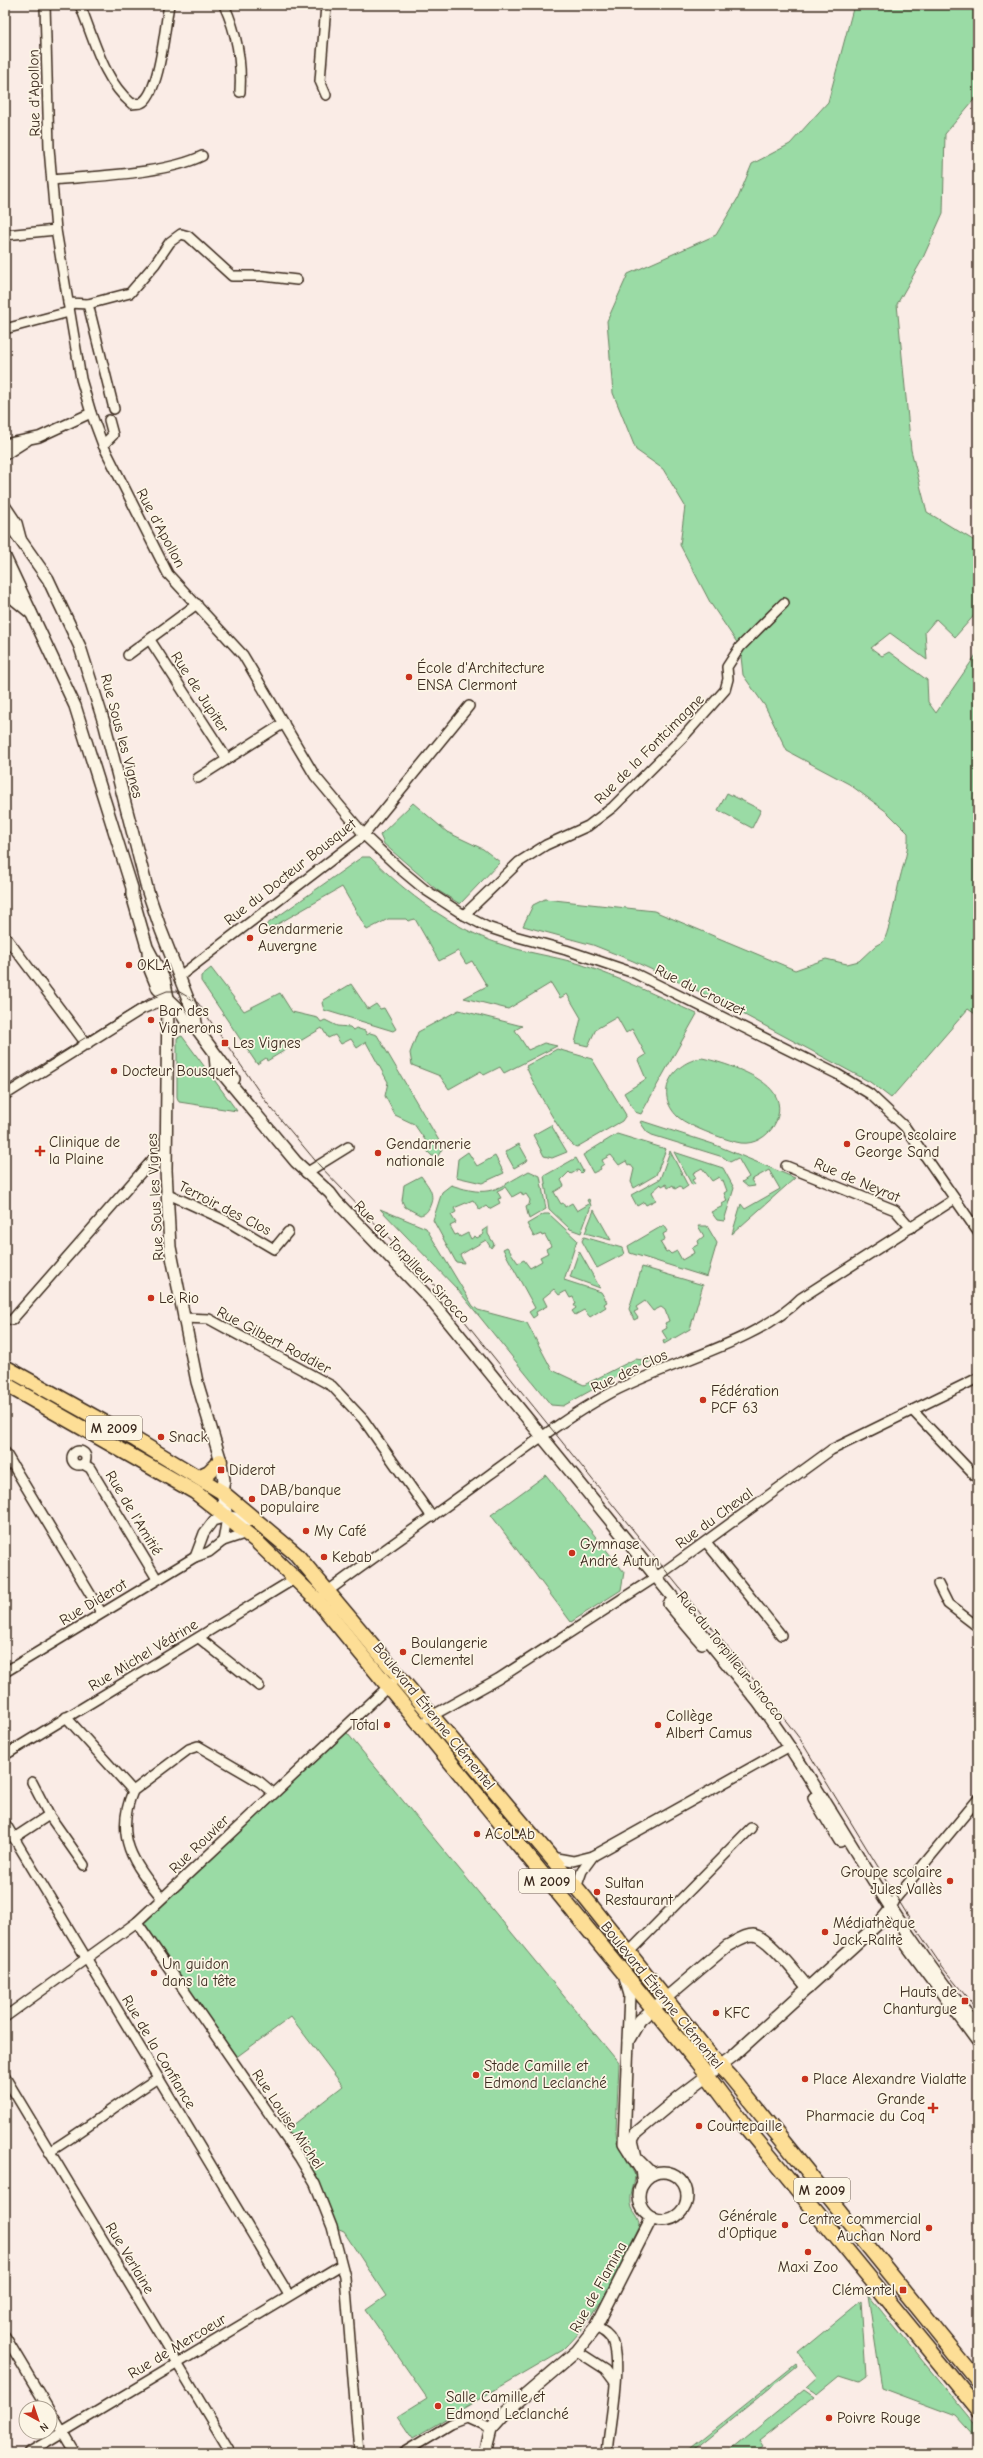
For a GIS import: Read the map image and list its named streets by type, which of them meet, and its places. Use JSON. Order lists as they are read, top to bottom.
{
  "streets": {
    "main road": ["M 2009", "Boulevard Étienne Clémentel"],
    "street": [
      "Rue d'Apollon",
      "Rue de Jupiter",
      "Rue Sous les Vignes",
      "Rue de la Fontcimagne",
      "Rue du Docteur Bousquet",
      "Rue du Crouzet",
      "Rue de Neyrat",
      "Terroir des Clos",
      "Rue du Torpilleur Sirocco",
      "Rue Gilbert Roddier",
      "Rue des Clos",
      "Rue de l'Amitié",
      "Rue du Cheval",
      "Rue Diderot",
      "Rue Michel Védrine",
      "Rue Rouvier",
      "Rue de la Confiance",
      "Rue Louise Michel",
      "Rue Verlaine",
      "Rue de Flamina",
      "Rue de Mercoeur"
    ]
  },
  "crossings": [
    ["Rue d'Apollon", "Rue du Docteur Bousquet"],
    ["Rue d'Apollon", "Rue du Crouzet"],
    ["Rue Sous les Vignes", "Rue du Docteur Bousquet"],
    ["Rue Sous les Vignes", "Terroir des Clos"],
    ["Rue Sous les Vignes", "Rue du Torpilleur Sirocco"],
    ["Rue Sous les Vignes", "Rue Gilbert Roddier"],
    ["Rue de la Fontcimagne", "Rue du Crouzet"],
    ["Rue du Docteur Bousquet", "Rue du Crouzet"],
    ["Rue du Docteur Bousquet", "Rue du Torpilleur Sirocco"],
    ["Rue du Crouzet", "Rue des Clos"],
    ["Rue de Neyrat", "Rue des Clos"],
    ["Rue du Torpilleur Sirocco", "Rue des Clos"],
    ["Rue du Torpilleur Sirocco", "Rue du Cheval"],
    ["Rue Gilbert Roddier", "Rue des Clos"],
    ["Rue des Clos", "Boulevard Étienne Clémentel"],
    ["Rue de l'Amitié", "Rue Diderot"],
    ["Rue du Cheval", "Boulevard Étienne Clémentel"],
    ["Rue Diderot", "Boulevard Étienne Clémentel"],
    ["Rue Michel Védrine", "Boulevard Étienne Clémentel"],
    ["Boulevard Étienne Clémentel", "Rue Rouvier"],
    ["Rue Rouvier", "Rue de la Confiance"],
    ["Rue Rouvier", "Rue Louise Michel"],
    ["Rue de la Confiance", "Rue de Mercoeur"],
    ["Rue Louise Michel", "Rue de Mercoeur"],
    ["Rue Verlaine", "Rue de Mercoeur"]
  ],
  "places": {
    "other": [
      "École d'Architecture ENSA Clermont",
      "Gendarmerie Auvergne",
      "OKLA",
      "Bar des Vignerons",
      "Docteur Bousquet",
      "Groupe scolaire George Sand",
      "Gendarmerie nationale",
      "Le Rio",
      "Fédération PCF 63",
      "Snack",
      "DAB/banque populaire",
      "My Café",
      "Gymnase André Autun",
      "Kebab",
      "Boulangerie Clementel",
      "Total",
      "Collège Albert Camus",
      "ACoLAb",
      "Groupe scolaire Jules Vallès",
      "Sultan Restaurant",
      "Médiathèque Jack-Ralite",
      "Un guidon dans la tête",
      "KFC",
      "Stade Camille et Edmond Leclanché",
      "Place Alexandre Vialatte",
      "Courtepaille",
      "Générale d'Optique",
      "Centre commercial Auchan Nord",
      "Maxi Zoo",
      "Salle Camille et Edmond Leclanché",
      "Poivre Rouge"
    ],
    "transit": [
      "Les Vignes",
      "Diderot",
      "Hauts de Chanturgue",
      "Clémentel"
    ],
    "health": ["Clinique de la Plaine", "Grande Pharmacie du Coq"]
  },
  "north": "bottom right"
}
